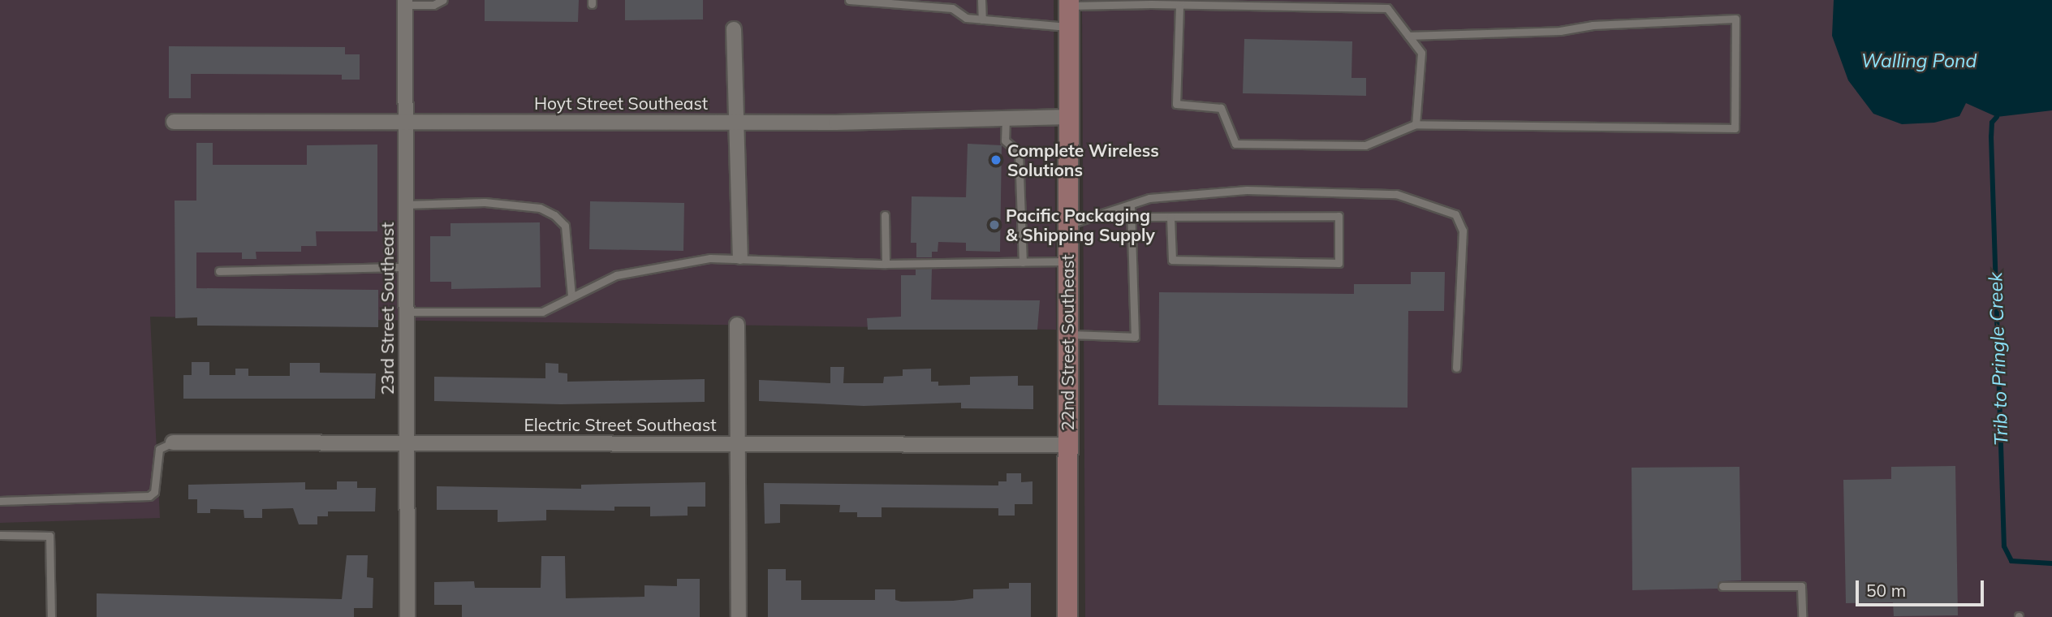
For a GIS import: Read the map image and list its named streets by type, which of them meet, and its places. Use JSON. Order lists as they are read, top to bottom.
{
  "streets": {
    "street": [
      "Hoyt Street Southeast",
      "23rd Street Southeast",
      "22nd Street Southeast",
      "Electric Street Southeast"
    ]
  },
  "crossings": [
    ["Hoyt Street Southeast", "23rd Street Southeast"],
    ["Hoyt Street Southeast", "22nd Street Southeast"],
    ["23rd Street Southeast", "Electric Street Southeast"],
    ["22nd Street Southeast", "Electric Street Southeast"]
  ],
  "water": ["Walling Pond", "Trib to Pringle Creek"],
  "places": ["Complete Wireless Solutions", "Pacific Packaging & Shipping Supply"],
  "scale_bar": "50 m"
}
